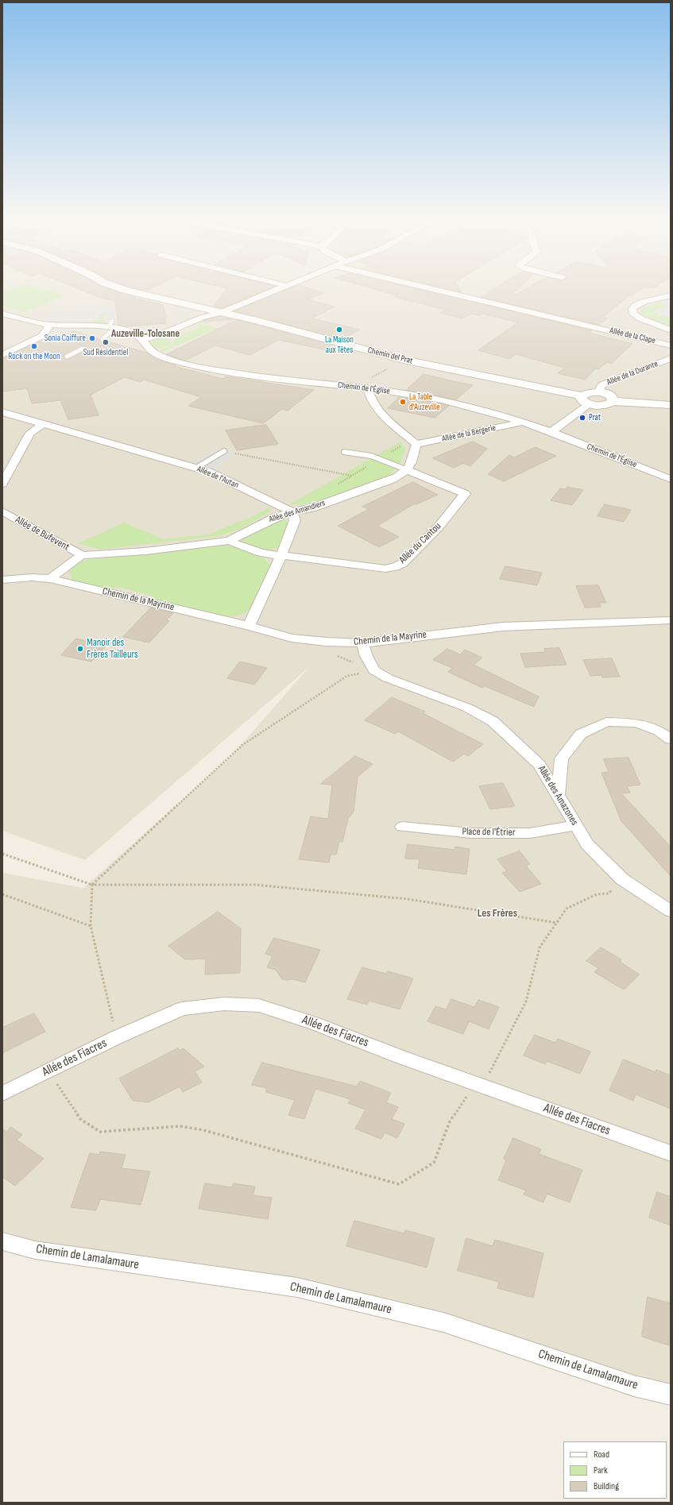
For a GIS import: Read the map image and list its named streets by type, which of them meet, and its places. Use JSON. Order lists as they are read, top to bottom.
{
  "streets": {
    "street": [
      "Allée de la Clape",
      "Chemin del Prat",
      "Allée de la Durante",
      "Chemin de l'Église",
      "Allée de la Bergerie",
      "Allée de l'Autan",
      "Allée des Amandiers",
      "Allée de Bufevent",
      "Allée du Cantou",
      "Chemin de la Mayrine",
      "Allée des Amazones",
      "Place de l'Étrier",
      "Allée des Fiacres",
      "Chemin de Lamalamaure"
    ]
  },
  "crossings": [
    ["Chemin de l'Église", "Allée de la Bergerie"],
    ["Allée de l'Autan", "Allée des Amandiers"],
    ["Allée des Amandiers", "Allée de Bufevent"],
    ["Allée des Amandiers", "Allée du Cantou"],
    ["Allée des Amazones", "Place de l'Étrier"]
  ],
  "districts": ["Auzeville-Tolosane", "Les Frères"],
  "places": [
    "La Maison aux Têtes",
    "Sonia Coiffure",
    "Sud Résidentiel",
    "Rock on the Moon",
    "La Table d'Auzeville",
    "Prat",
    "Manoir des Frères Tailleurs"
  ],
  "legend": ["Road", "Park", "Building"]
}
